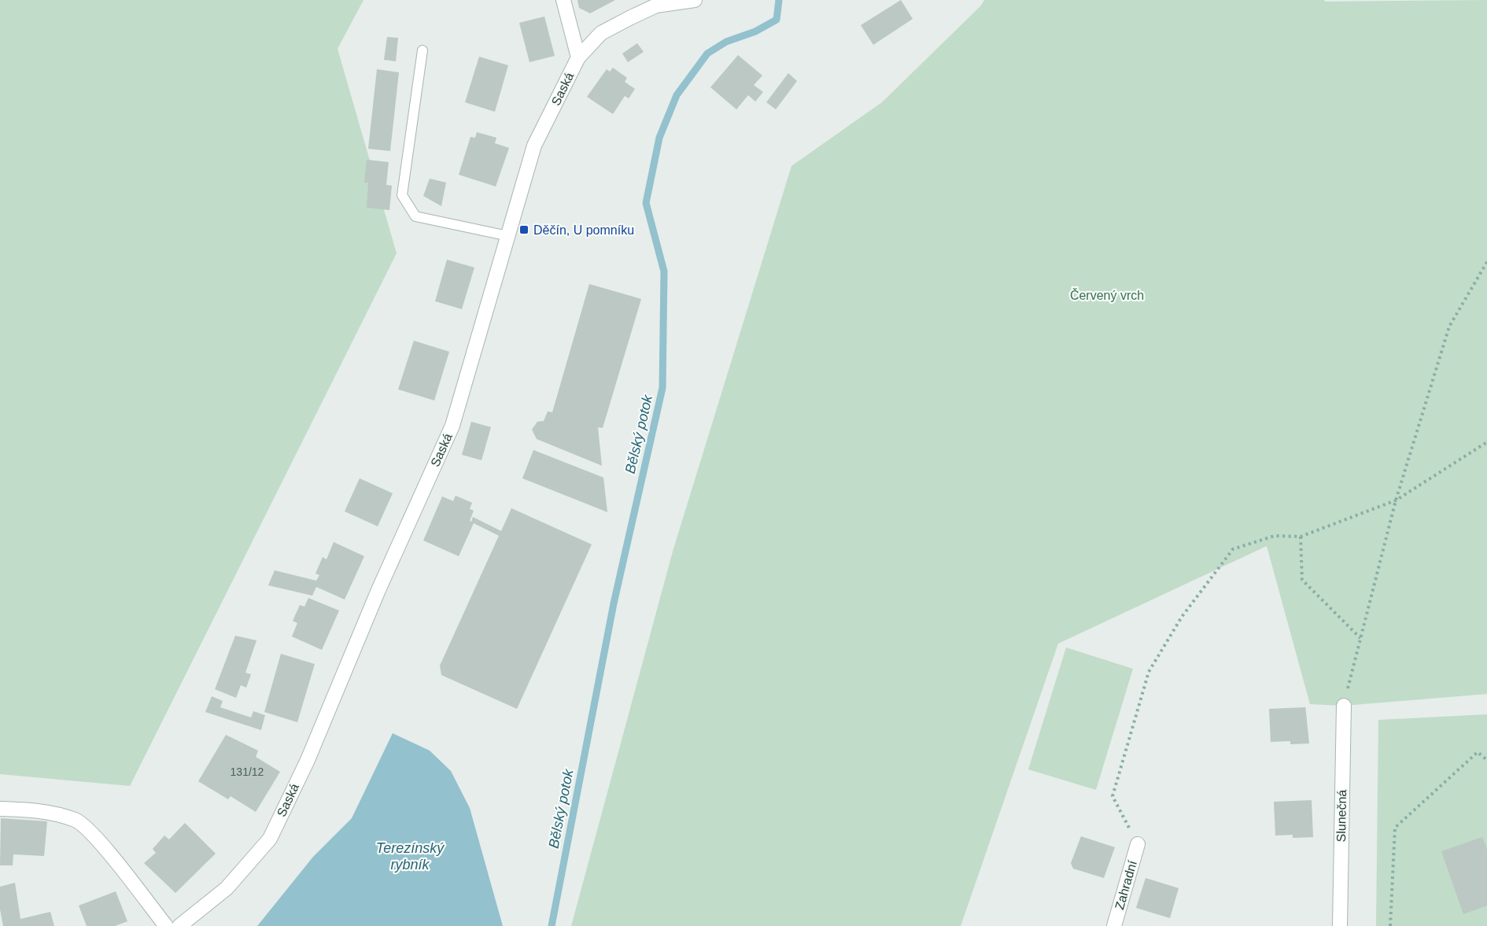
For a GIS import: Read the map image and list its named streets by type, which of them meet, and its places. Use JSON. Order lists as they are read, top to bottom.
{
  "streets": {
    "street": ["Saská", "Slunečná", "Zahradní"]
  },
  "water": ["Bělský potok", "Terezínský rybník"],
  "parks": ["Červený vrch"],
  "places": {
    "transit": ["Děčín, U pomníku"]
  },
  "house_numbers": ["131/12"]
}
